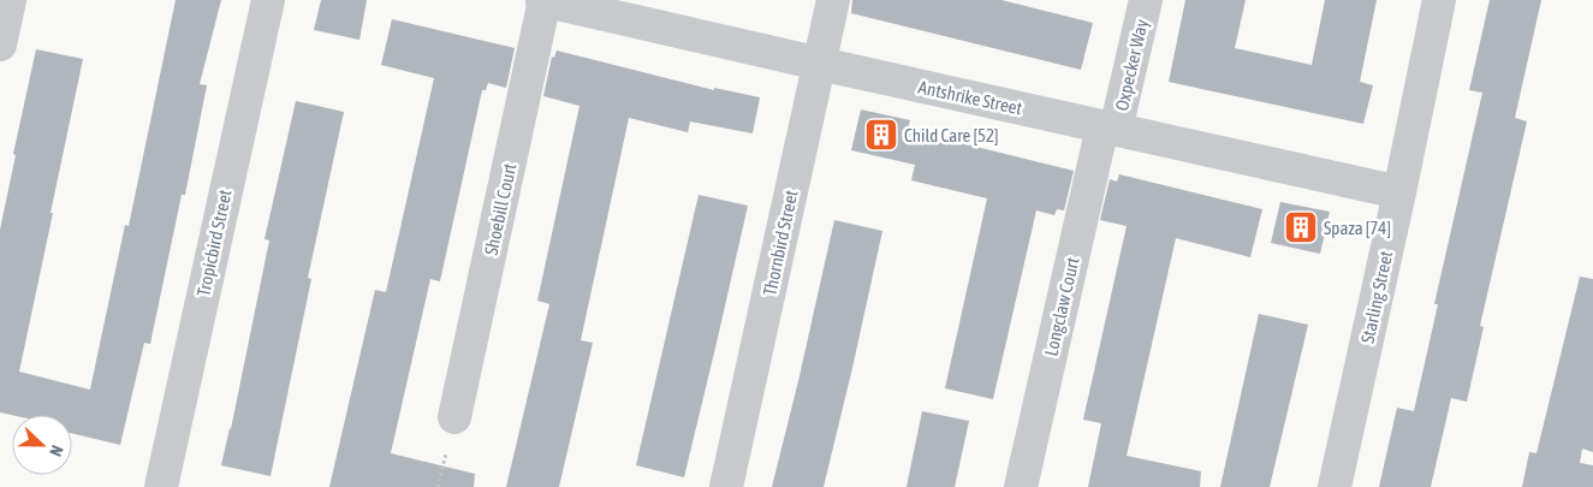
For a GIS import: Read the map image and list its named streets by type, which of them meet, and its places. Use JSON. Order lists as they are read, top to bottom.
{
  "streets": {
    "street": [
      "Oxpecker Way",
      "Antshrike Street",
      "Shoebill Court",
      "Tropicbird Street",
      "Thornbird Street",
      "Starling Street",
      "Longclaw Court"
    ]
  },
  "crossings": [
    ["Oxpecker Way", "Antshrike Street"],
    ["Oxpecker Way", "Longclaw Court"],
    ["Antshrike Street", "Shoebill Court"],
    ["Antshrike Street", "Thornbird Street"],
    ["Antshrike Street", "Starling Street"],
    ["Antshrike Street", "Longclaw Court"]
  ],
  "places": {
    "building": ["Child Care [52]", "Spaza [74]"]
  },
  "north": "right"
}
